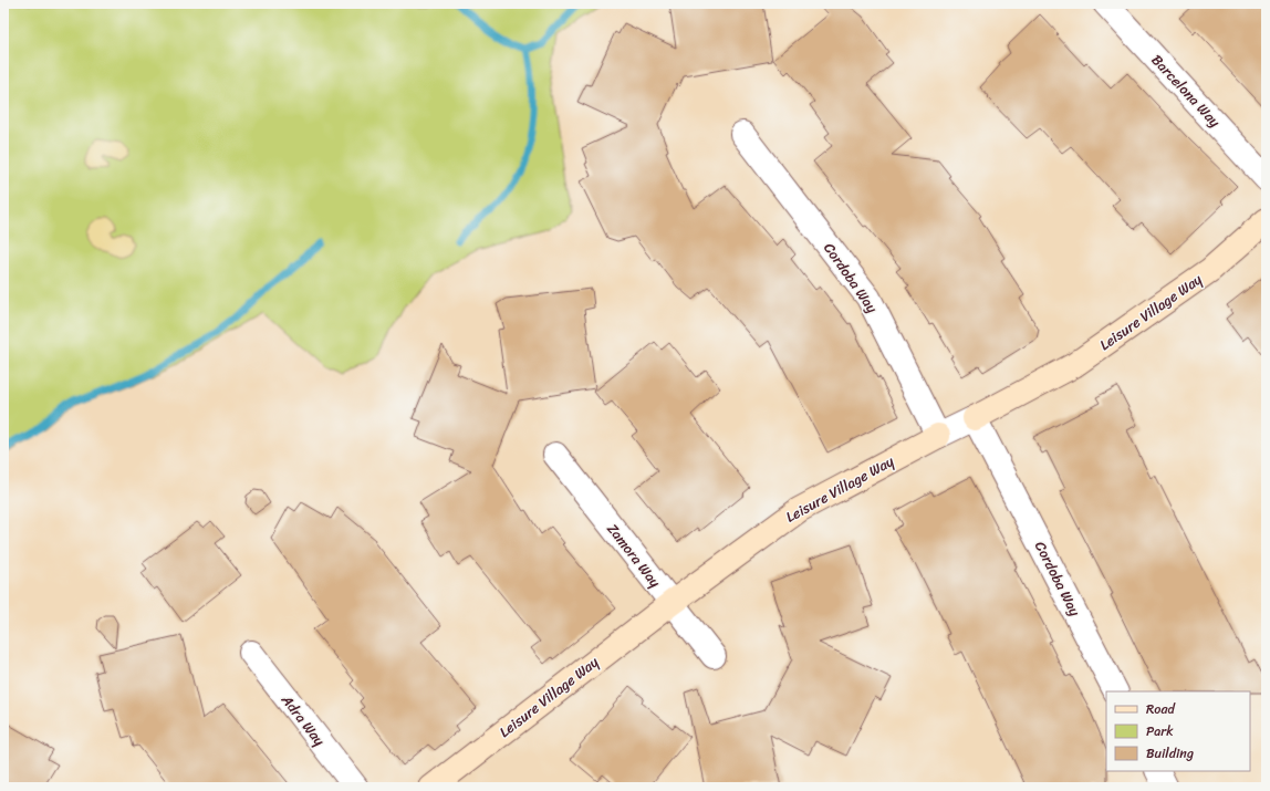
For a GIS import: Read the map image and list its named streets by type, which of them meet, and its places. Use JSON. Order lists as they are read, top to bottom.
{
  "streets": {
    "street": [
      "Barcelona Way",
      "Cordoba Way",
      "Leisure Village Way",
      "Zamora Way",
      "Adra Way"
    ]
  },
  "crossings": [
    ["Cordoba Way", "Leisure Village Way"],
    ["Leisure Village Way", "Zamora Way"]
  ],
  "legend": ["Road", "Park", "Building"]
}
